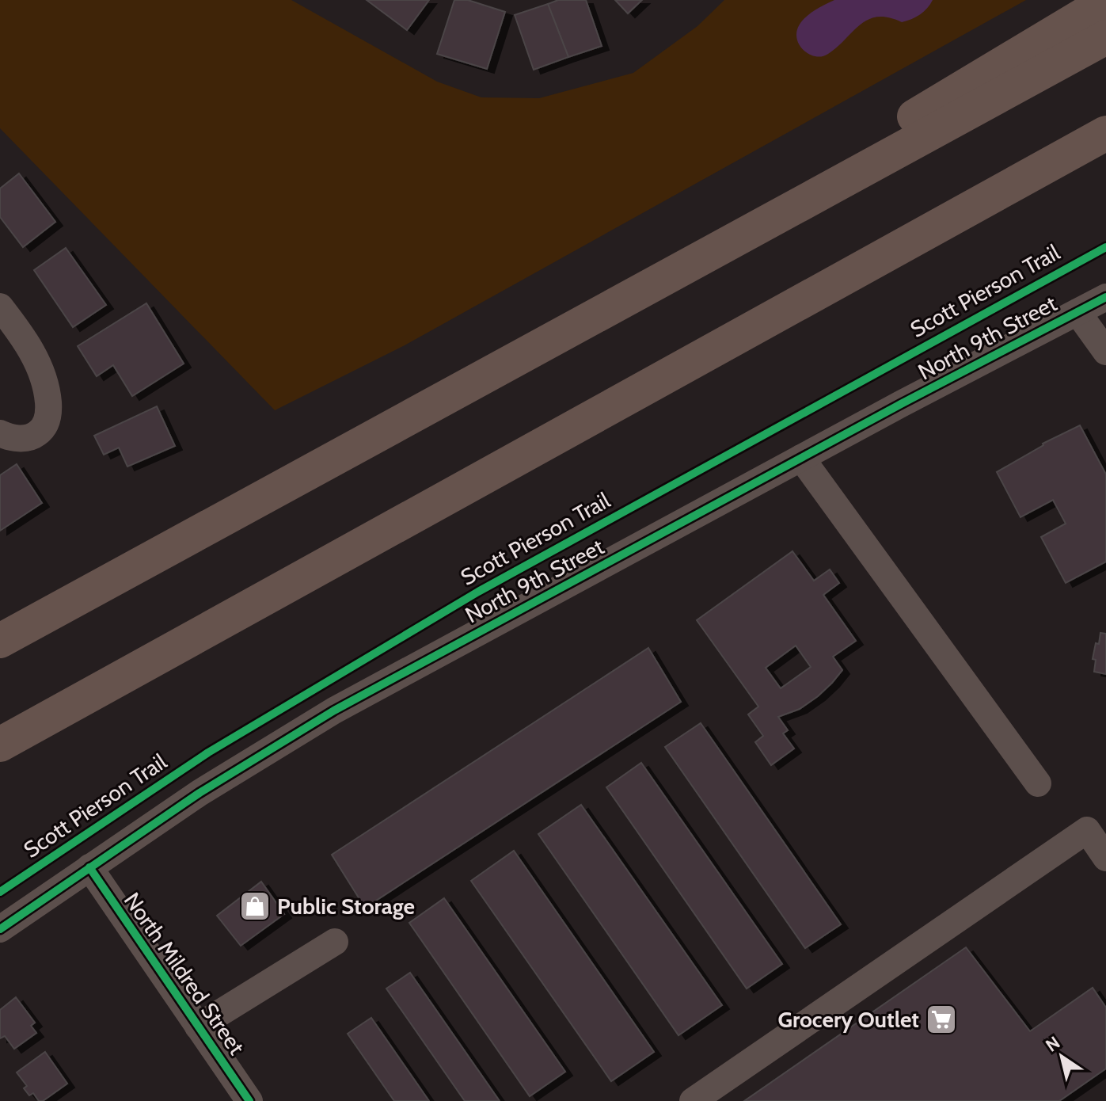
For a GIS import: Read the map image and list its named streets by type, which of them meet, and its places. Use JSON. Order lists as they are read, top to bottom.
{
  "streets": {
    "street": ["North 9th Street", "North Mildred Street"],
    "cycle path": ["Scott Pierson Trail"]
  },
  "crossings": [
    ["North 9th Street", "North Mildred Street"]
  ],
  "places": {
    "shop": ["Public Storage"],
    "supermarket": ["Grocery Outlet"]
  },
  "north": "top left"
}
